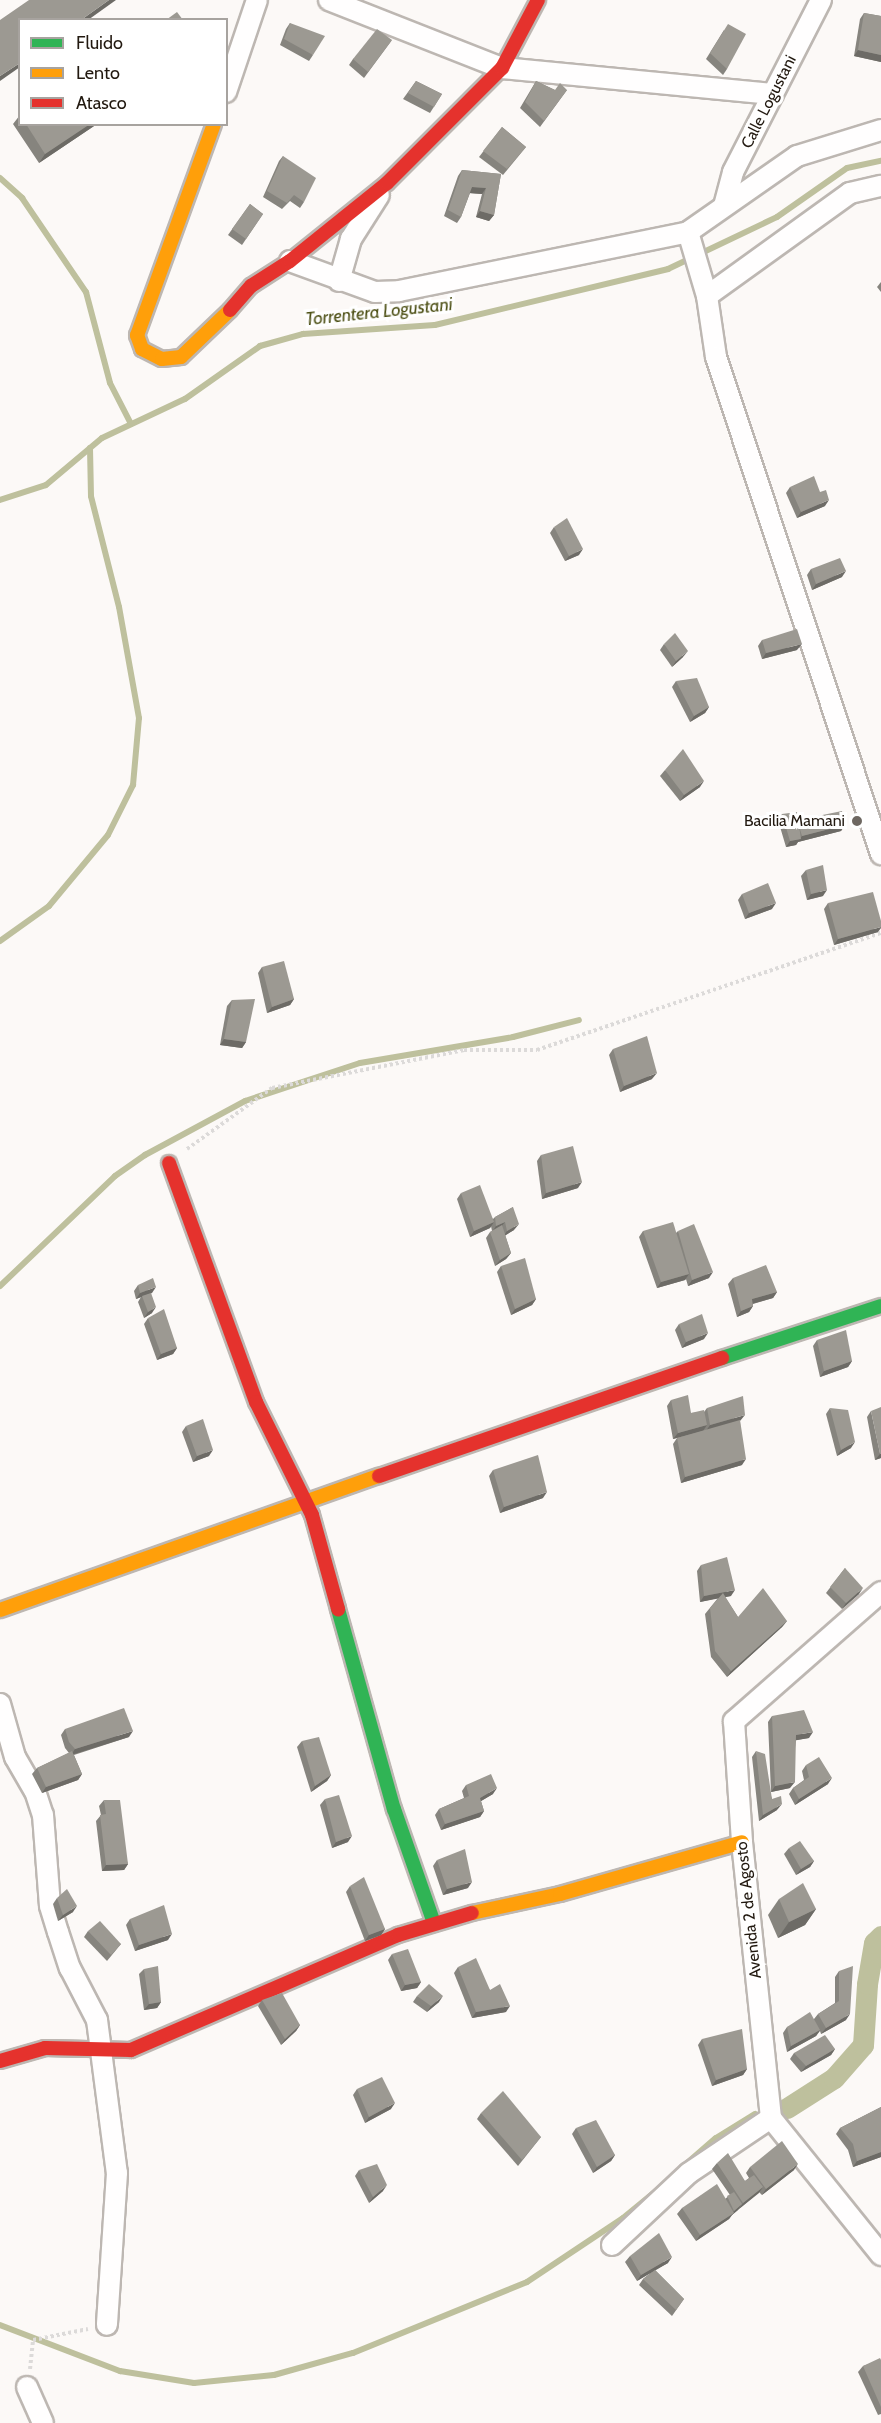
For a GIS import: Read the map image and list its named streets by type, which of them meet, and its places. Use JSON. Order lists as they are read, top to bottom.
{
  "streets": {
    "street": ["Calle Logustani", "Avenida 2 de Agosto"]
  },
  "water": ["Torrentera Logustani"],
  "places": ["Bacilia Mamani"],
  "legend": ["Fluido", "Lento", "Atasco"]
}
